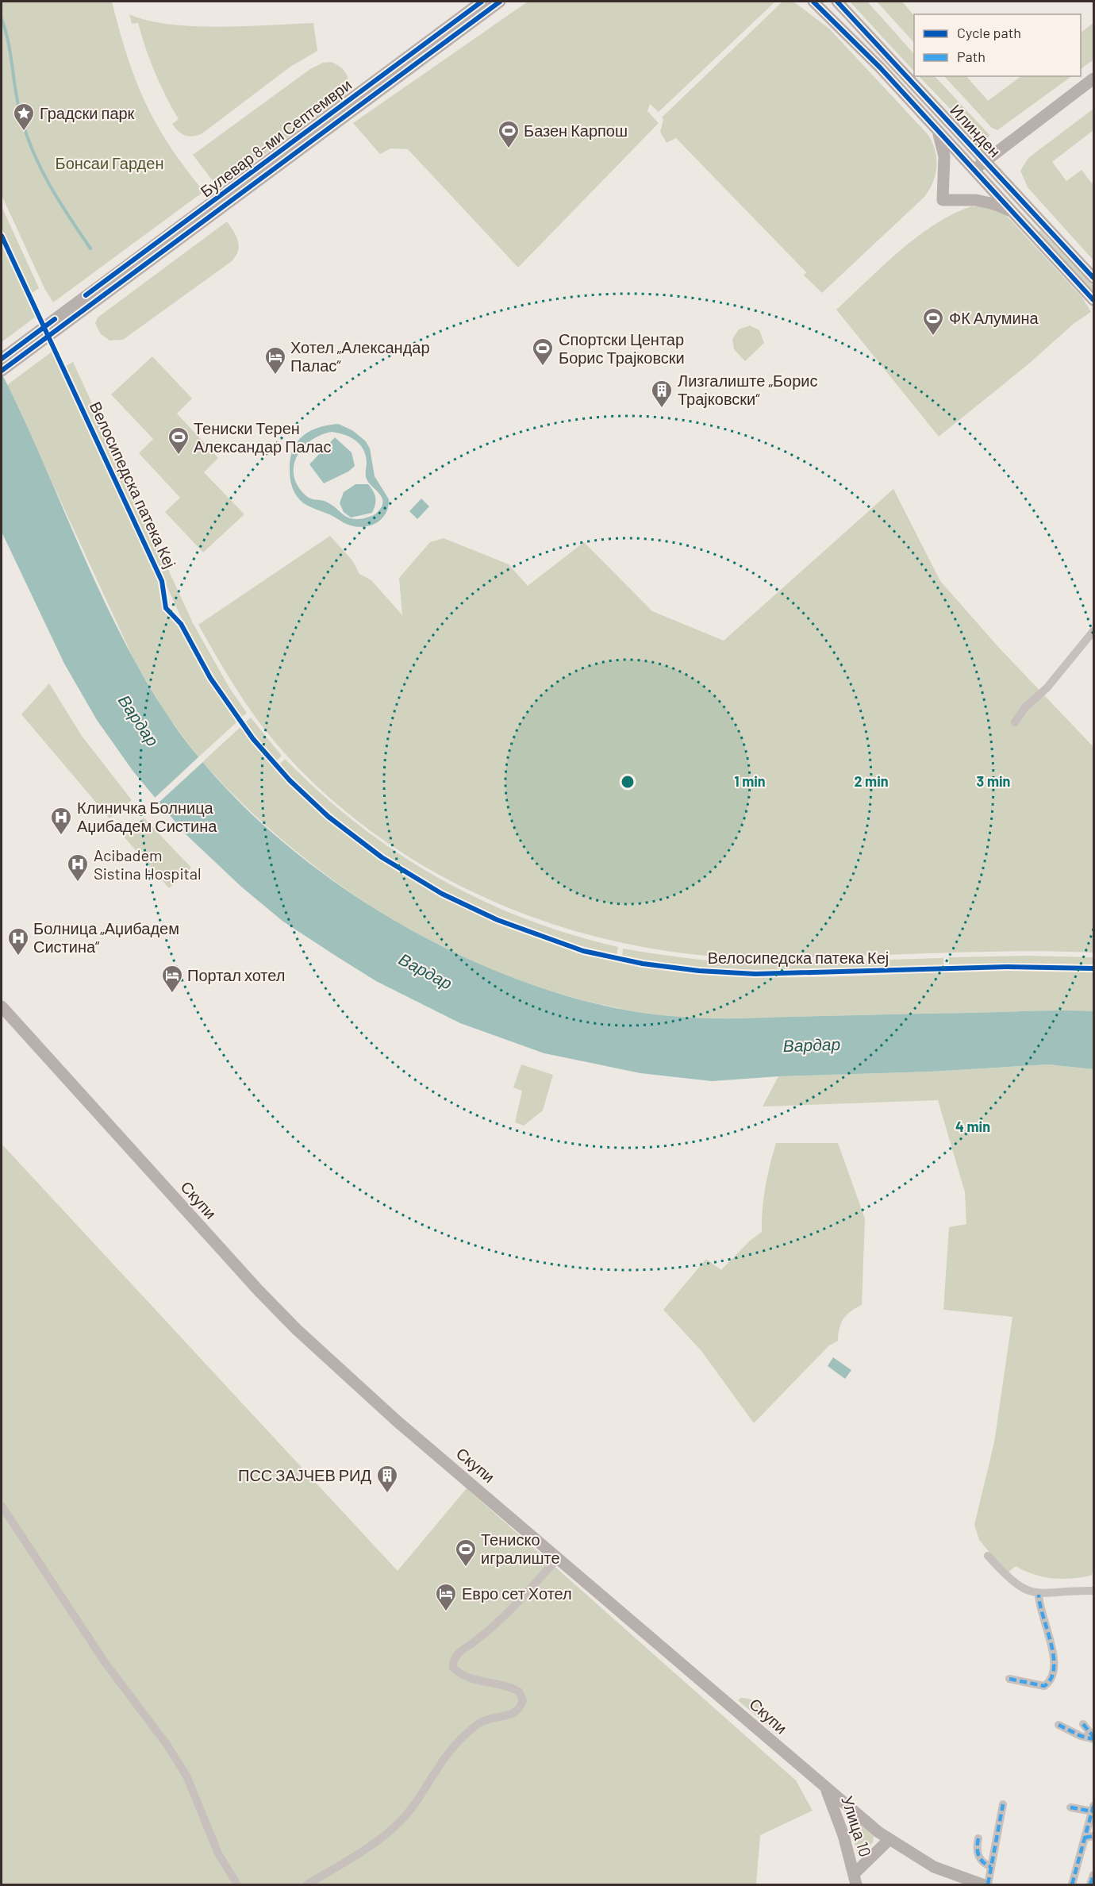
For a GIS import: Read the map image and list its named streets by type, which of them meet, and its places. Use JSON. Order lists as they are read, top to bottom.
{
  "streets": {
    "street": [
      "Илинден",
      "Булевар 8-ми Септември",
      "Скупи",
      "Улица 10"
    ],
    "cycle path": ["Велосипедска патека Кеј"]
  },
  "crossings": [
    ["Скупи", "Улица 10"]
  ],
  "water": ["Вардар"],
  "parks": ["Бонсаи Гарден"],
  "places": {
    "place": ["Градски парк"],
    "sports": [
      "Базен Карпош",
      "ФК Алумина",
      "Спортски Центар Борис Трајковски",
      "Тениски Терен Александар Палас",
      "Тениско игралиште"
    ],
    "hotel": ["Хотел „Александар Палас“", "Портал хотел", "Евро сет Хотел"],
    "building": ["Лизгалиште „Борис Трајковски“", "ПСС ЗАЈЧЕВ РИД"],
    "hospital": ["Клиничка Болница Аџибадем Систина", "Acibadem Sistina Hospital", "Болница „Аџибадем Систина“"]
  },
  "legend": ["Cycle path", "Path"],
  "rings": [
    "1 min",
    "2 min",
    "3 min",
    "4 min"
  ]
}
